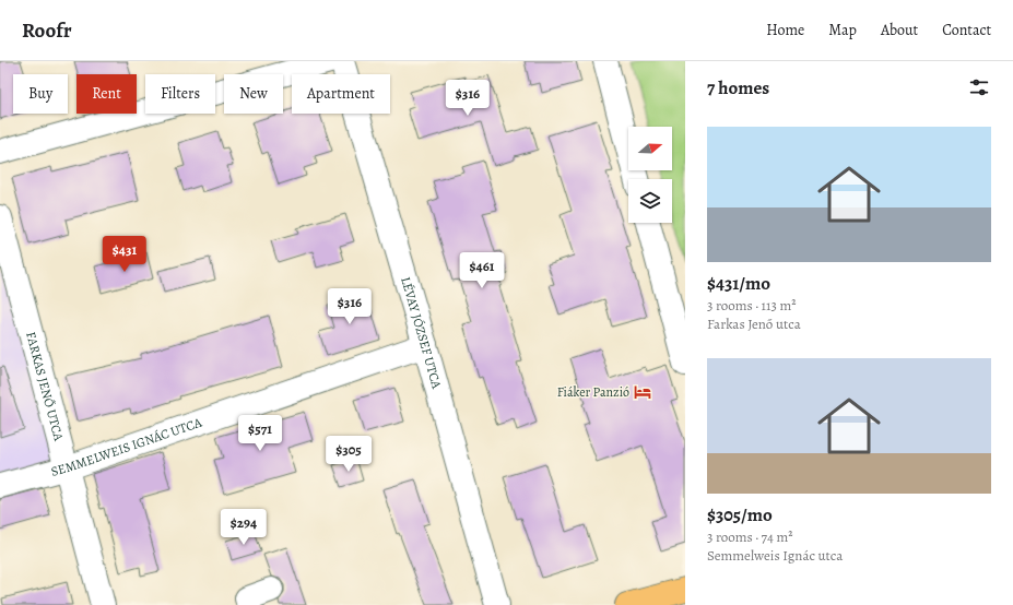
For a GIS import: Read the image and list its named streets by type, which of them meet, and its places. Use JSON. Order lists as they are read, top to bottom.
{
  "streets": {
    "street": ["LÉVAY JÓZSEF UTCA", "FARKAS JENŐ UTCA", "SEMMELWEIS IGNÁC UTCA"]
  },
  "crossings": [
    ["LÉVAY JÓZSEF UTCA", "SEMMELWEIS IGNÁC UTCA"],
    ["FARKAS JENŐ UTCA", "SEMMELWEIS IGNÁC UTCA"]
  ],
  "places": {
    "hotel": ["Fiáker Panzió"]
  },
  "north": "right",
  "page": {
    "header": "Roofr",
    "nav": [
      "Home",
      "Map",
      "About",
      "Contact"
    ],
    "heading": "7 homes",
    "chip": [
      "Buy",
      "Rent",
      "Filters",
      "New",
      "Apartment"
    ],
    "price": [
      "$316",
      "$431",
      "$461",
      "$316",
      "$571",
      "$305",
      "$294"
    ],
    "list": [
      {
        "name": "$431/mo",
        "note": "3 rooms · 113 m² · Farkas Jenő utca"
      },
      {
        "name": "$305/mo",
        "note": "3 rooms · 74 m² · Semmelweis Ignác utca"
      }
    ]
  }
}
